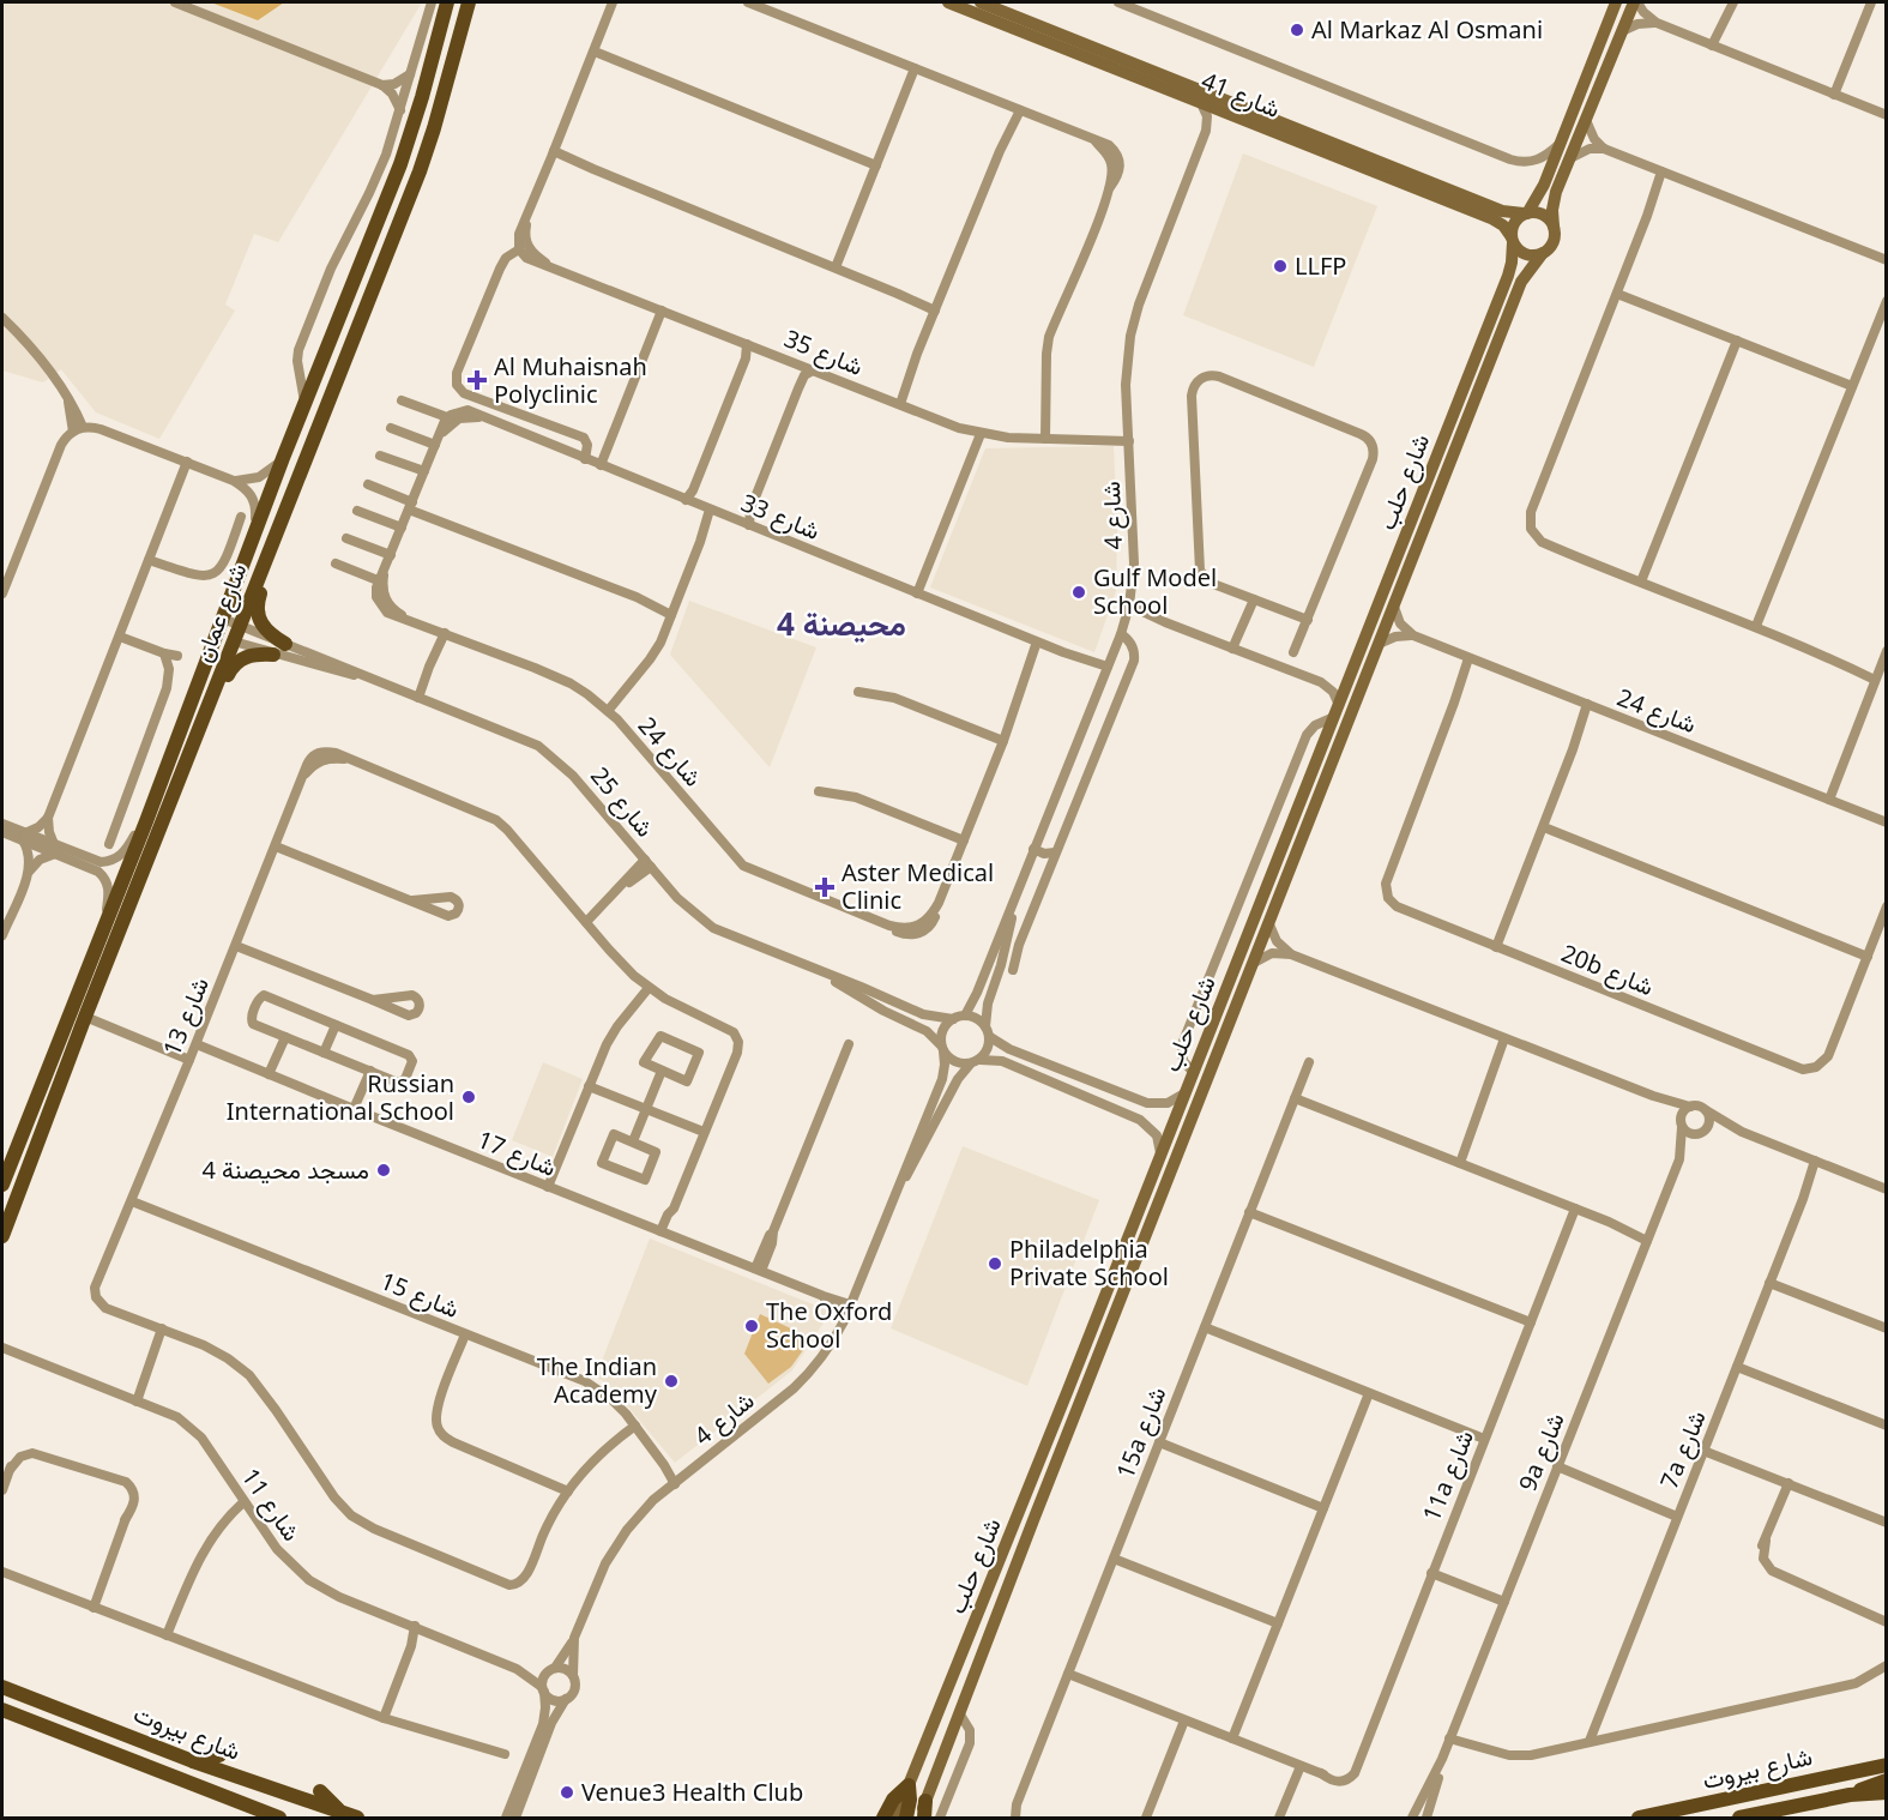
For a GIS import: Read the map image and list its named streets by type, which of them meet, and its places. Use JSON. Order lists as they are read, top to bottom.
{
  "streets": {
    "main road": ["شارع عمان", "شارع بيروت"],
    "street": [
      "شارع 41",
      "شارع 35",
      "شارع حلب",
      "شارع 4",
      "شارع 33",
      "شارع 24",
      "شارع 25",
      "20b شارع",
      "شارع 13",
      "شارع 17",
      "شارع 15",
      "15a شارع",
      "7a شارع",
      "9a شارع",
      "11a شارع",
      "شارع 11"
    ]
  },
  "crossings": [
    ["شارع 41", "شارع حلب"],
    ["شارع 35", "شارع 4"],
    ["شارع 4", "شارع 33"],
    ["شارع 4", "شارع 25"],
    ["شارع 4", "شارع 17"],
    ["شارع 4", "شارع 15"],
    ["شارع 4", "شارع 11"],
    ["شارع 33", "شارع 24"],
    ["شارع عمان", "شارع 25"],
    ["شارع 24", "20b شارع"],
    ["شارع 13", "شارع 17"],
    ["شارع 13", "شارع 15"],
    ["15a شارع", "11a شارع"]
  ],
  "districts": ["محيصنة 4"],
  "places": {
    "other": [
      "Al Markaz Al Osmani",
      "LLFP",
      "Gulf Model School",
      "Russian International School",
      "مسجد محيصنة 4",
      "Philadelphia Private School",
      "The Oxford School",
      "The Indian Academy",
      "Venue3 Health Club"
    ],
    "health": ["Al Muhaisnah Polyclinic", "Aster Medical Clinic"]
  }
}
